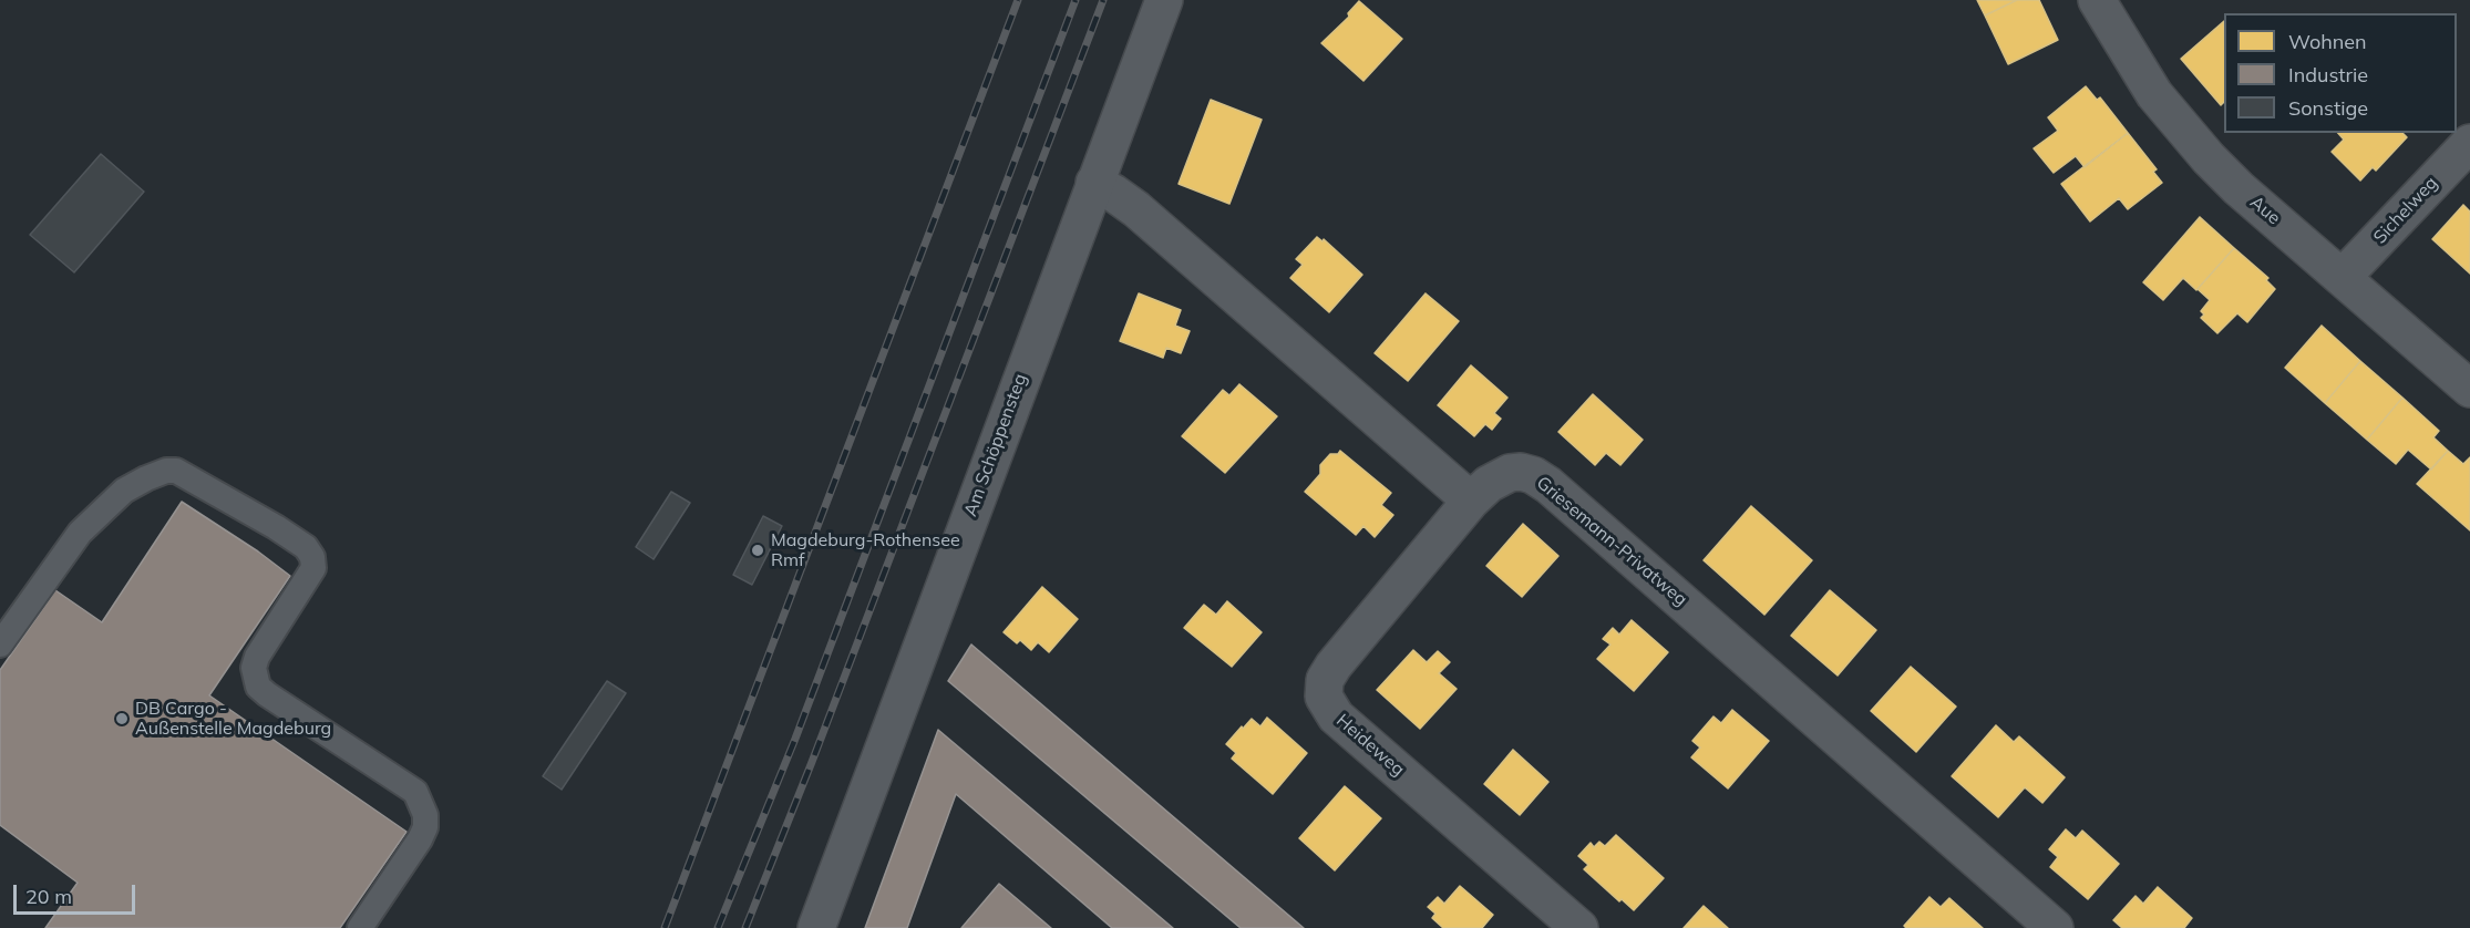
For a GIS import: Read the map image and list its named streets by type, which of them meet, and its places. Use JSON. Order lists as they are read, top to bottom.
{
  "streets": {
    "street": [
      "Aue",
      "Sichelweg",
      "Am Schöppensteg",
      "Griesemann-Privatweg",
      "Heideweg"
    ]
  },
  "crossings": [
    ["Aue", "Sichelweg"],
    ["Griesemann-Privatweg", "Heideweg"]
  ],
  "places": ["Magdeburg-Rothensee Rmf", "DB Cargo - Außenstelle Magdeburg"],
  "legend": ["Wohnen", "Industrie", "Sonstige"],
  "scale_bar": "20 m"
}
